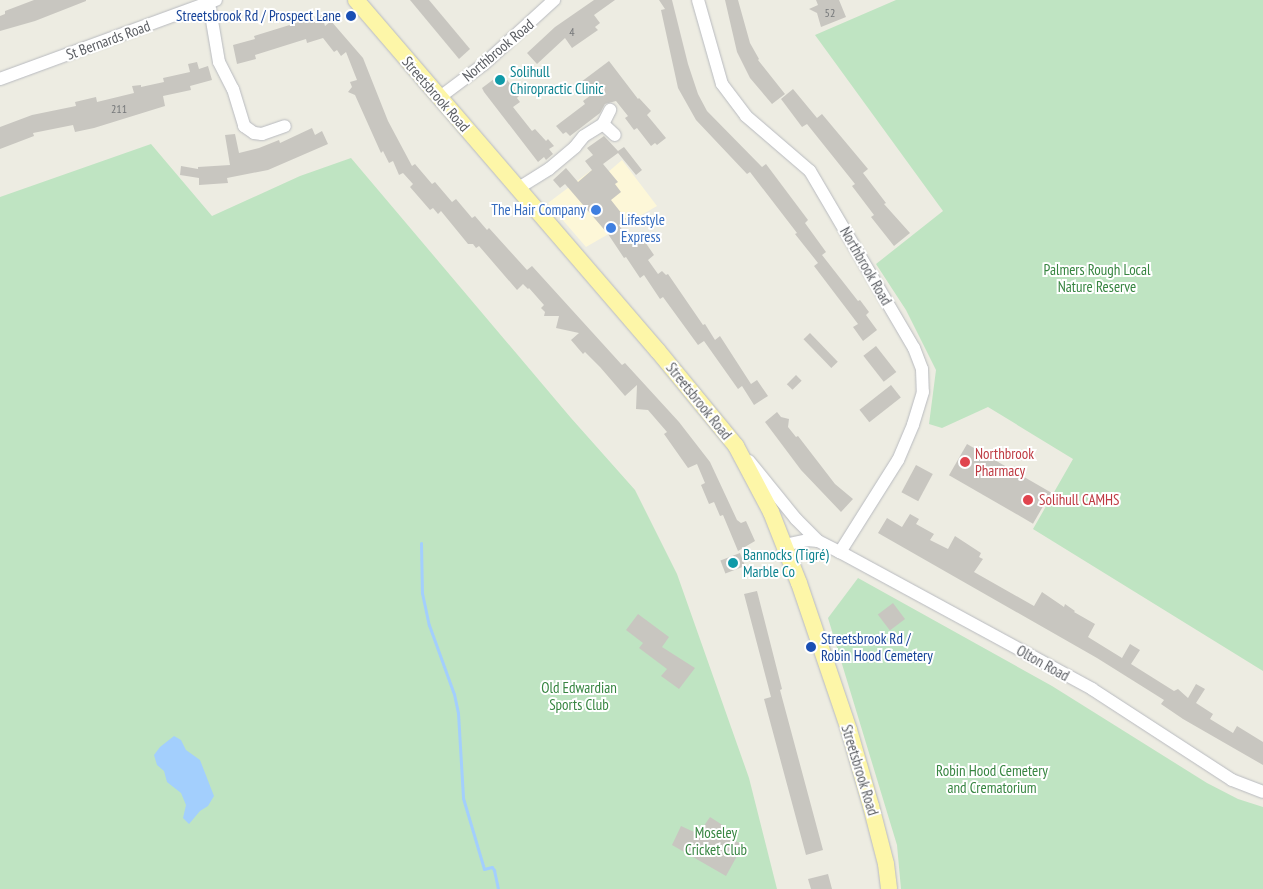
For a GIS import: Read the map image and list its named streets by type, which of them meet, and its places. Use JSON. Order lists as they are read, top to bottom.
{
  "streets": {
    "main road": ["Streetsbrook Road"],
    "street": ["St Bernards Road", "Northbrook Road", "Olton Road"]
  },
  "crossings": [
    ["Northbrook Road", "Streetsbrook Road"],
    ["Northbrook Road", "Olton Road"],
    ["Streetsbrook Road", "Olton Road"]
  ],
  "parks": [
    "Palmers Rough Local Nature Reserve",
    "Old Edwardian Sports Club",
    "Robin Hood Cemetery and Crematorium",
    "Moseley Cricket Club"
  ],
  "places": [
    "Streetsbrook Rd / Prospect Lane",
    "Solihull Chiropractic Clinic",
    "The Hair Company",
    "Lifestyle Express",
    "Northbrook Pharmacy",
    "Solihull CAMHS",
    "Bannocks (Tigré) Marble Co",
    "Streetsbrook Rd / Robin Hood Cemetery"
  ],
  "house_numbers": ["52", "4", "211"]
}
